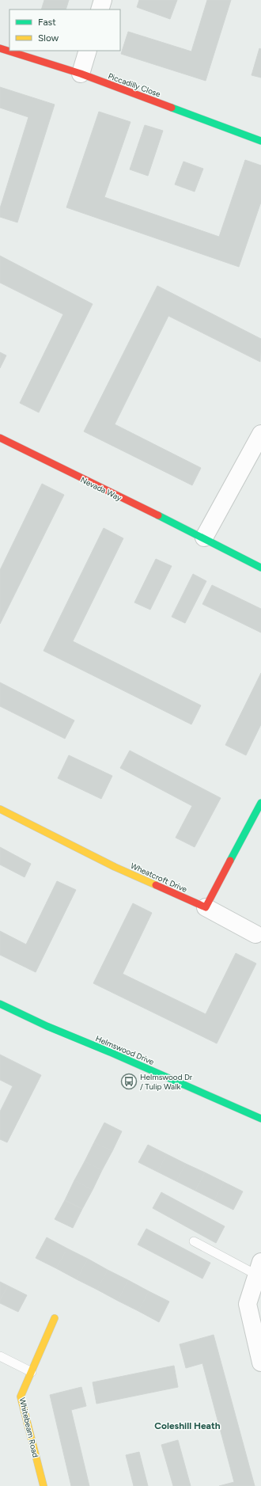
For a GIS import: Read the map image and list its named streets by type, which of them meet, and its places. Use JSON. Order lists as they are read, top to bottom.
{
  "streets": {
    "street": [
      "Piccadilly Close",
      "Nevada Way",
      "Wheatcroft Drive",
      "Helmswood Drive",
      "Whitebeam Road"
    ]
  },
  "districts": ["Coleshill Heath"],
  "places": {
    "bus stop": ["Helmswood Dr / Tulip Walk"]
  },
  "legend": ["Fast", "Slow"]
}
